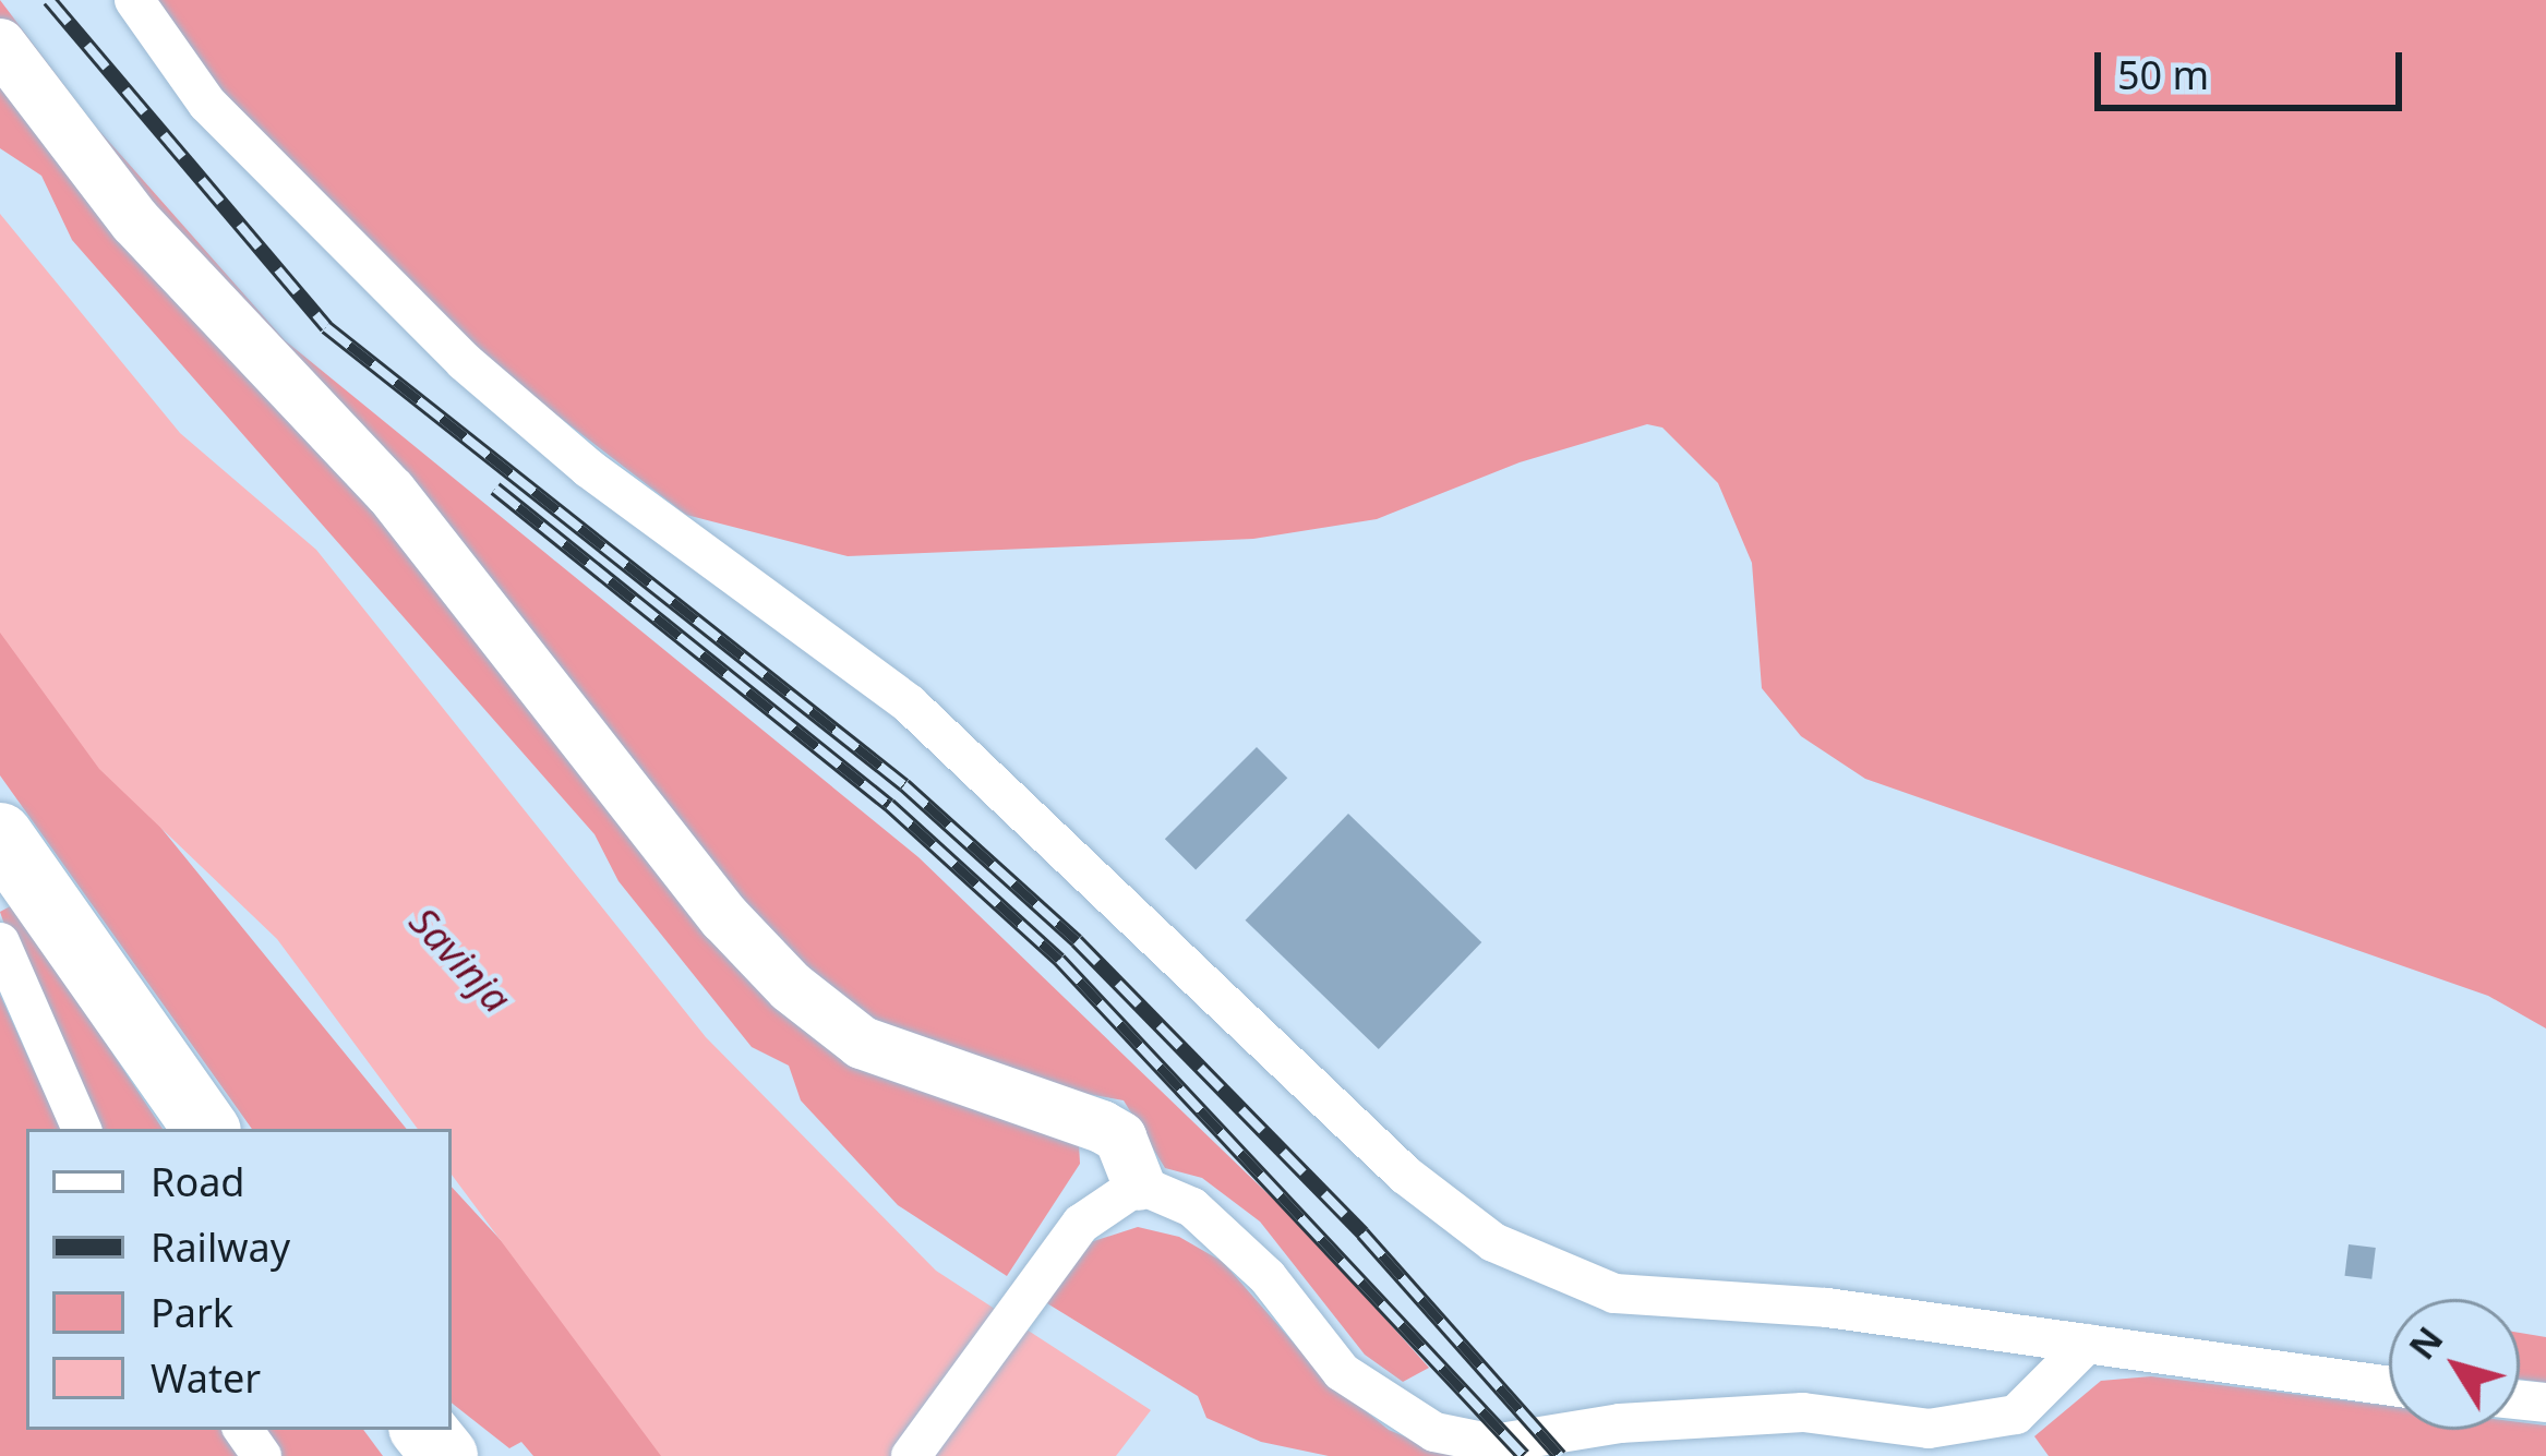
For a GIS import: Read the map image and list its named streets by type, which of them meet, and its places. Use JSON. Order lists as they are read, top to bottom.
{
  "water": ["Savinja"],
  "legend": [
    "Road",
    "Railway",
    "Park",
    "Water"
  ],
  "scale_bar": "50 m",
  "north": "top left"
}
